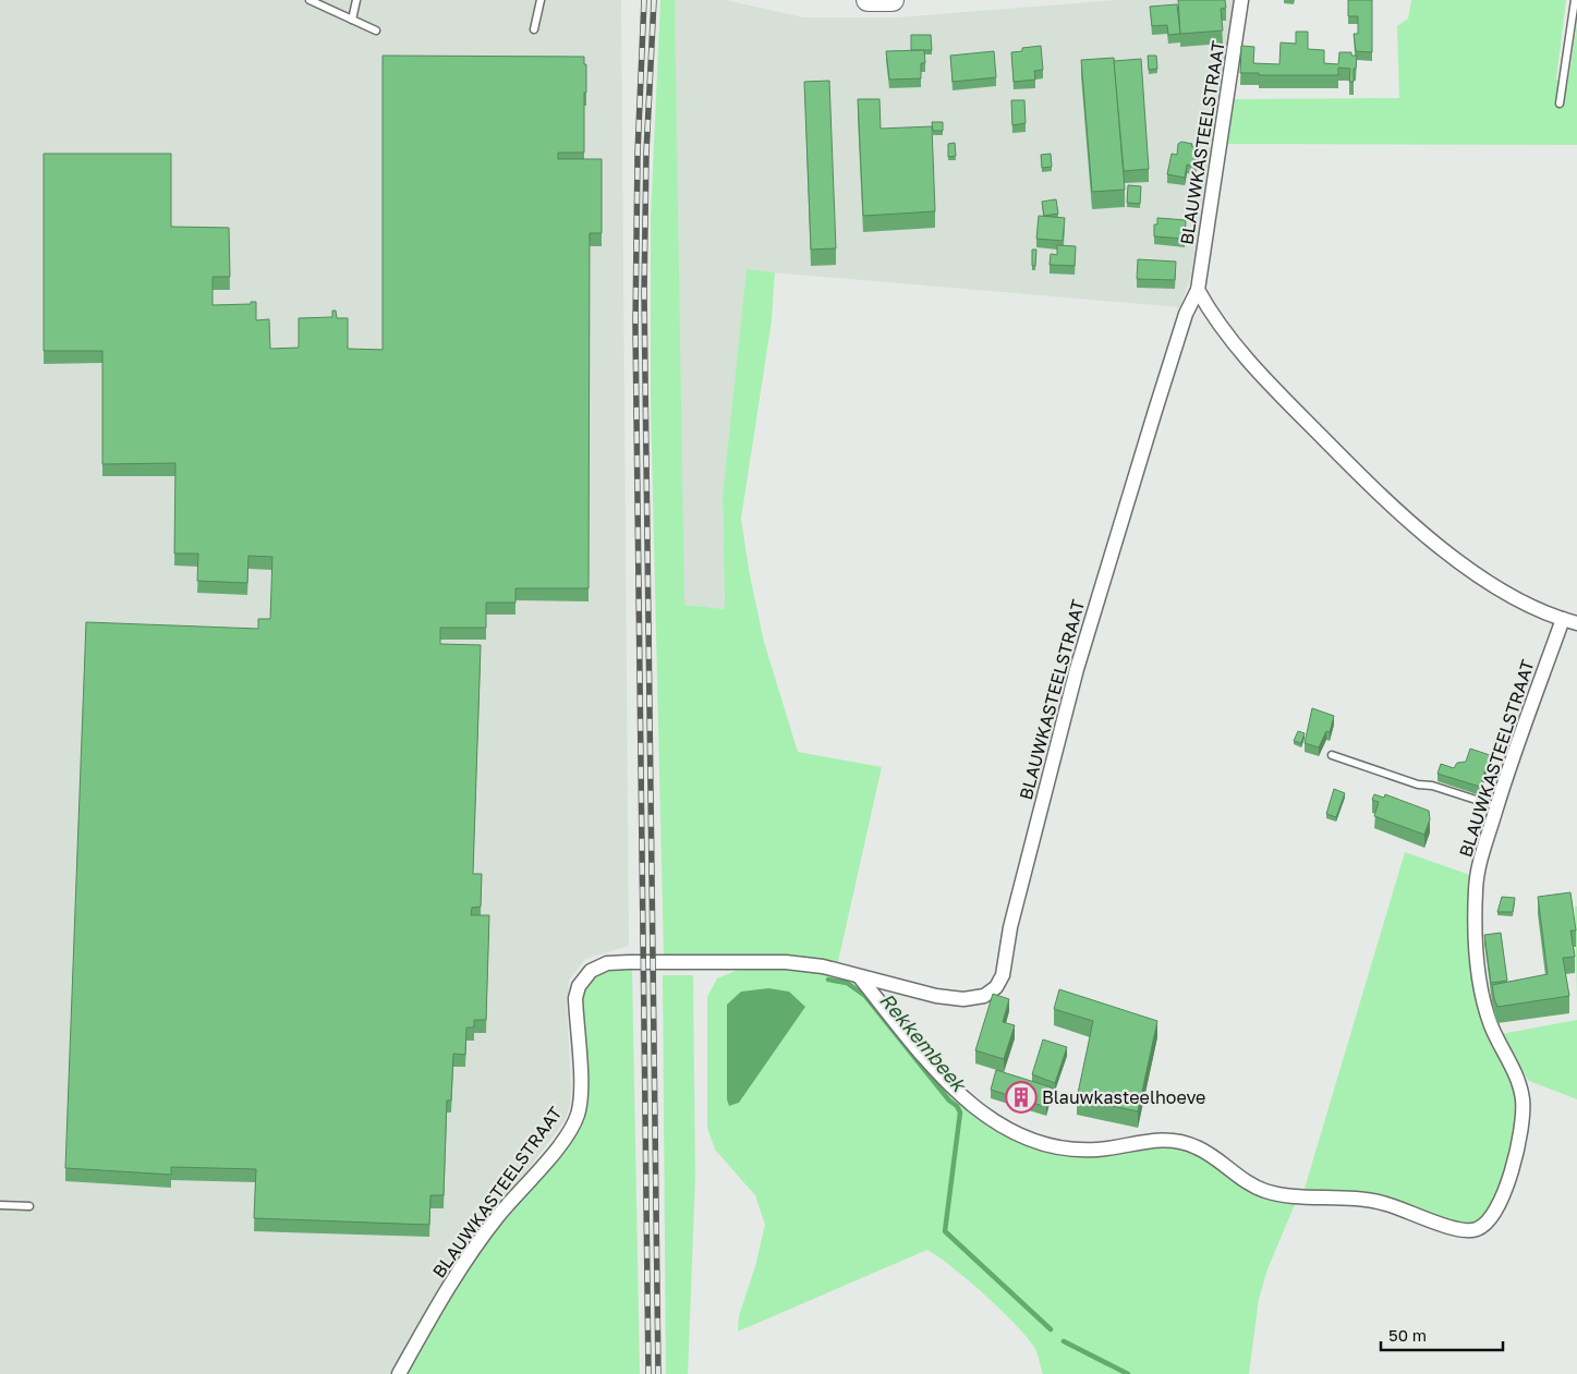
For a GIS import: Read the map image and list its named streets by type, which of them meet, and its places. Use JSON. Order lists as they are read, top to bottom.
{
  "streets": {
    "street": ["BLAUWKASTEELSTRAAT"]
  },
  "water": ["Rekkembeek"],
  "places": {
    "building": ["Blauwkasteelhoeve"]
  },
  "scale_bar": "50 m"
}
